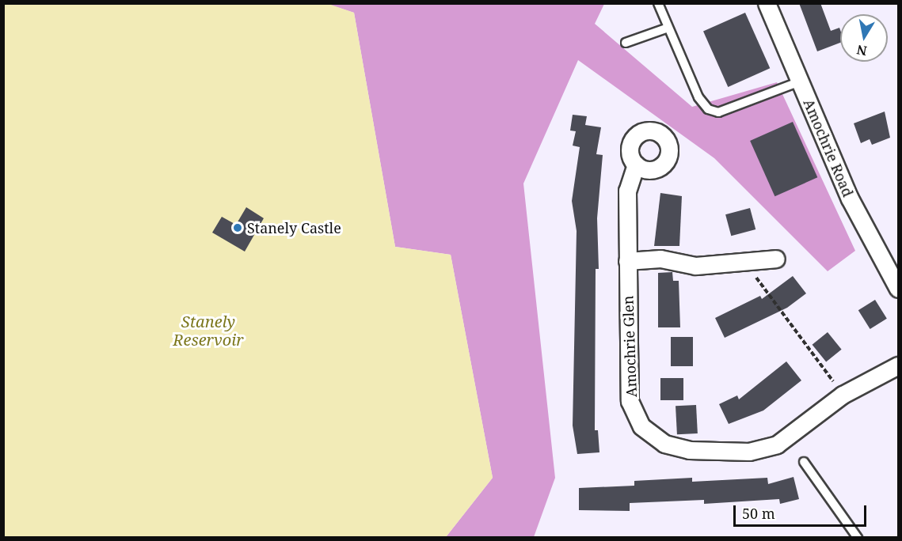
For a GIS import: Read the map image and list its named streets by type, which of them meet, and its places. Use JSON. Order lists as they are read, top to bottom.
{
  "streets": {
    "street": ["Amochrie Road", "Amochrie Glen"]
  },
  "water": ["Stanely Reservoir"],
  "places": ["Stanely Castle"],
  "scale_bar": "50 m",
  "north": "bottom"
}
